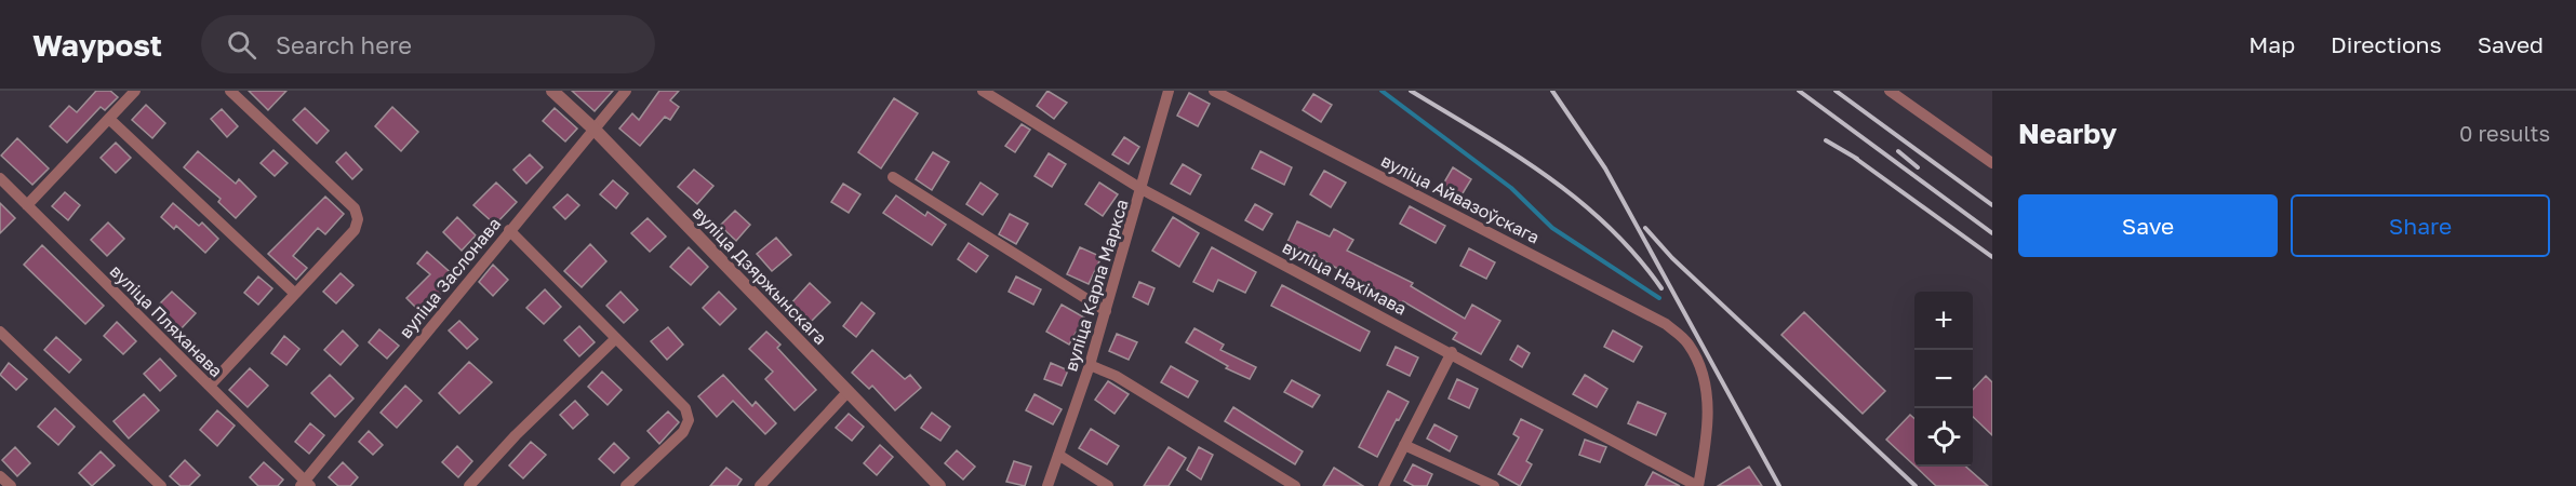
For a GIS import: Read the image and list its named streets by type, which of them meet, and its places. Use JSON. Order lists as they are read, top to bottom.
{
  "streets": {
    "street": [
      "вуліца Айвазоўскага",
      "вуліца Дзяржынскага",
      "вуліца Заслонава",
      "вуліца Нахімава",
      "вуліца Карла Маркса",
      "вуліца Пляханава"
    ]
  },
  "crossings": [
    ["вуліца Айвазоўскага", "вуліца Нахімава"],
    ["вуліца Дзяржынскага", "вуліца Заслонава"],
    ["вуліца Заслонава", "вуліца Пляханава"],
    ["вуліца Нахімава", "вуліца Карла Маркса"]
  ],
  "page": {
    "header": "Waypost",
    "search": "Search here",
    "nav": ["Map", "Directions", "Saved"],
    "heading": ["Nearby", "0 results"],
    "buttons": ["Save", "Share"],
    "map_buttons": ["+", "−"]
  }
}
